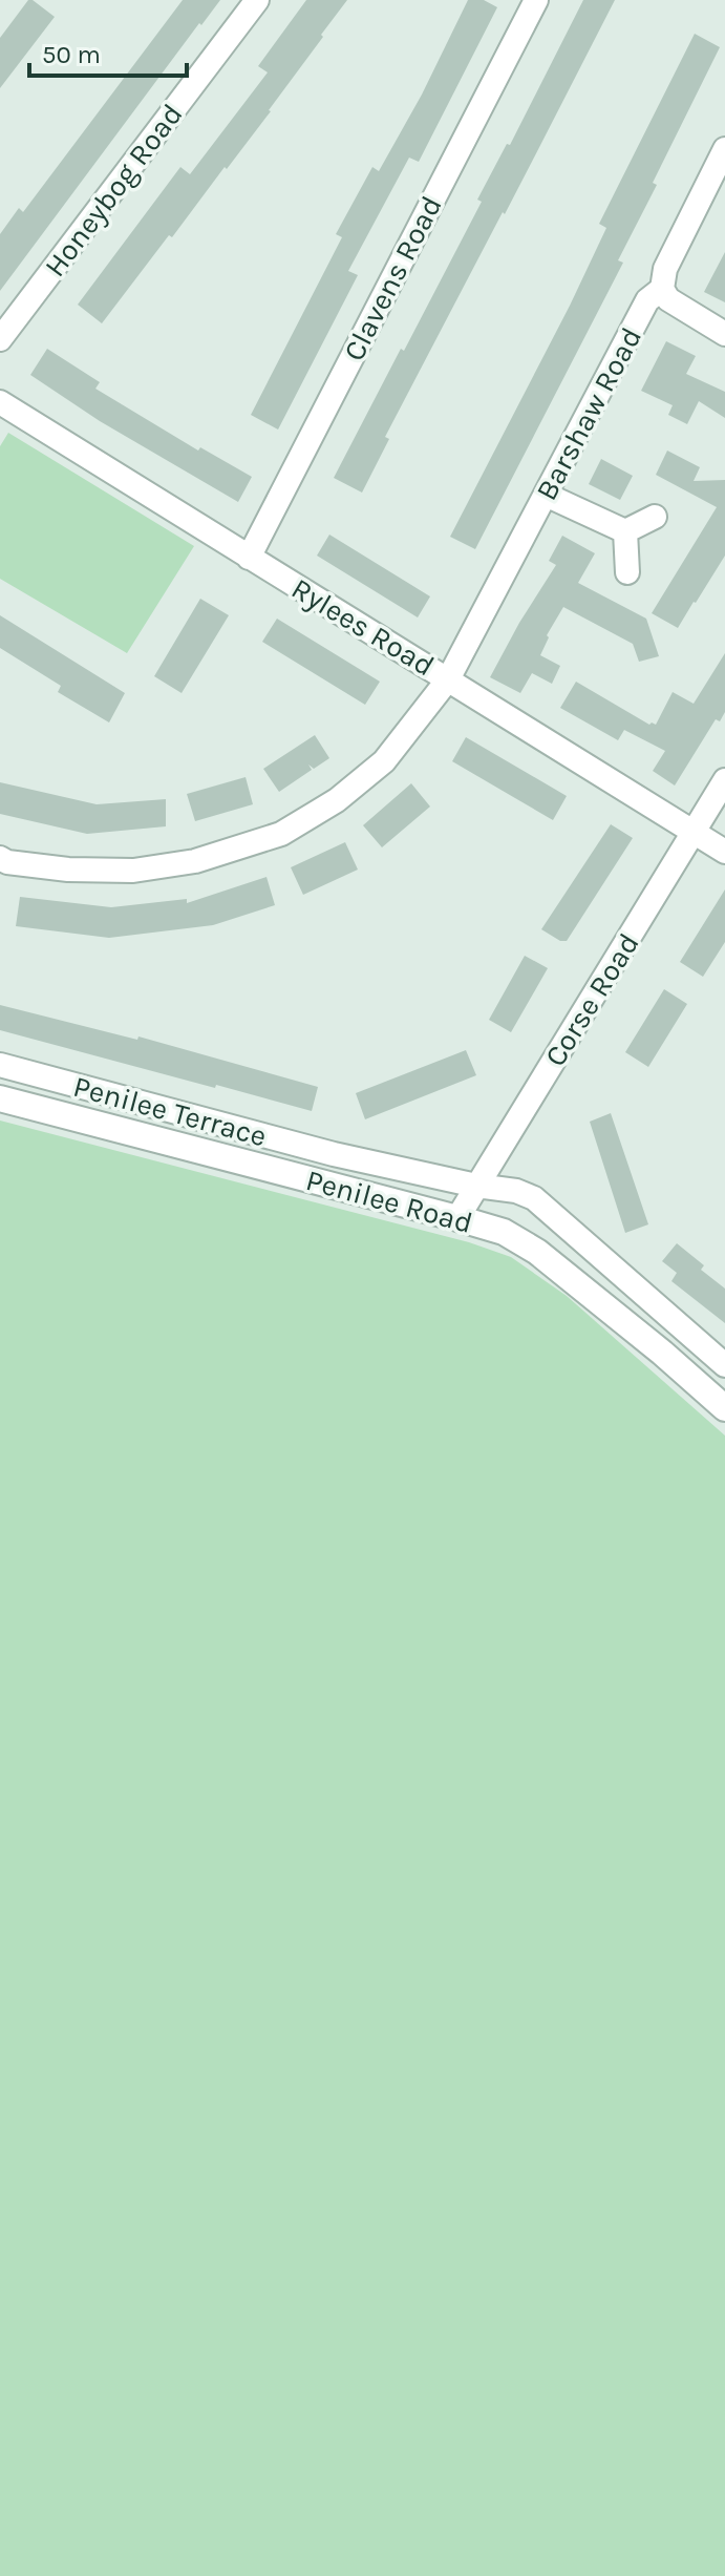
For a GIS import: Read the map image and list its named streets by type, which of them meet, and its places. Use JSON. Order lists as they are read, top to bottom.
{
  "streets": {
    "street": [
      "Honeybog Road",
      "Clavens Road",
      "Barshaw Road",
      "Rylees Road",
      "Corse Road",
      "Penilee Terrace",
      "Penilee Road"
    ]
  },
  "crossings": [
    ["Clavens Road", "Rylees Road"],
    ["Barshaw Road", "Rylees Road"],
    ["Rylees Road", "Corse Road"],
    ["Corse Road", "Penilee Terrace"],
    ["Corse Road", "Penilee Road"]
  ],
  "scale_bar": "50 m"
}
